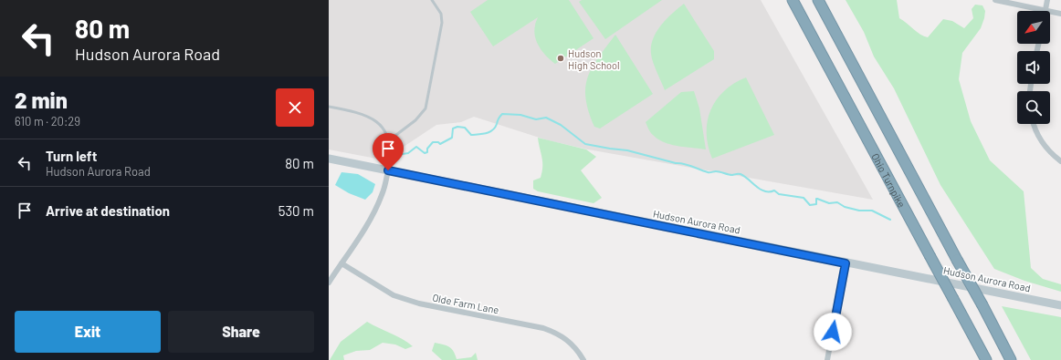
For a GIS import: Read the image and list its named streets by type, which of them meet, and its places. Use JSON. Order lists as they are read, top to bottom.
{
  "streets": {
    "highway": ["Ohio Turnpike"],
    "street": ["Hudson Aurora Road", "Olde Farm Lane"]
  },
  "places": ["Hudson High School"],
  "north": "bottom left",
  "page": {
    "turn": ["80 m", "Hudson Aurora Road"],
    "heading": ["2 min", "610 m · 20:29"],
    "list": [
      {
        "name": "Turn left",
        "note": "Hudson Aurora Road",
        "value": "80 m"
      },
      {
        "name": "Arrive at destination",
        "value": "530 m"
      }
    ],
    "buttons": ["Exit", "Share"]
  }
}
